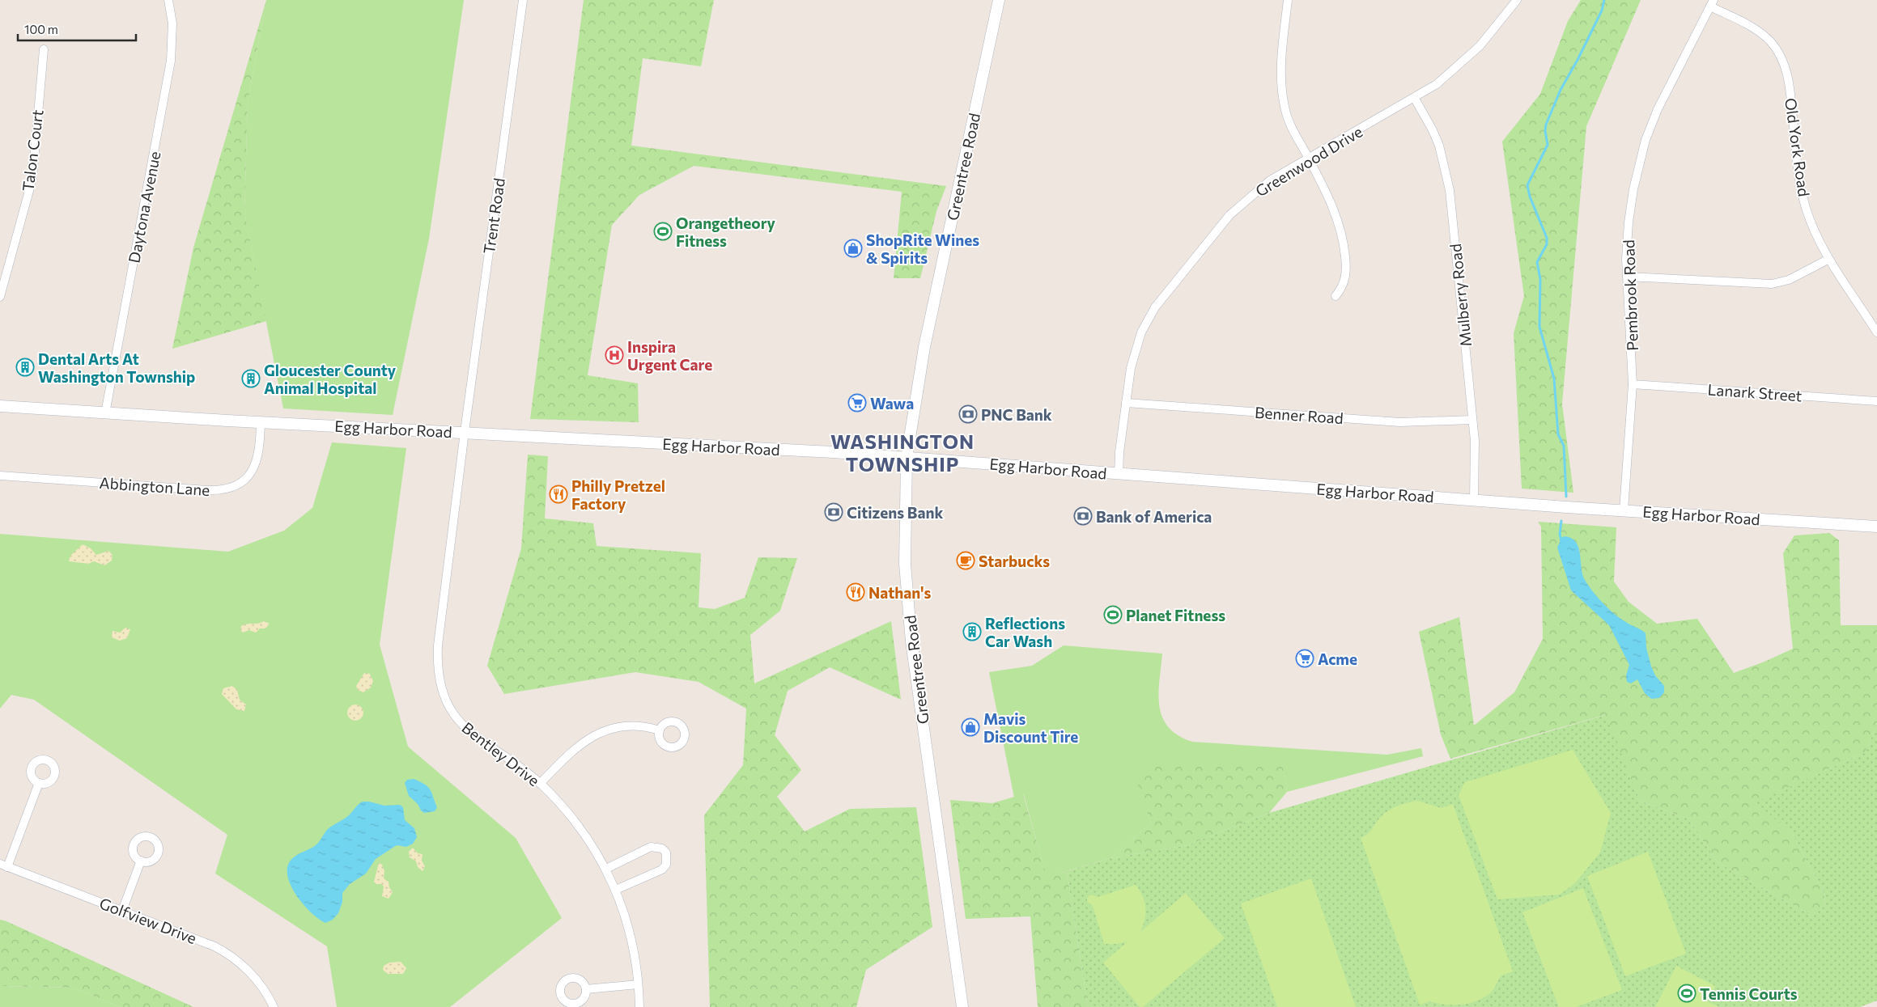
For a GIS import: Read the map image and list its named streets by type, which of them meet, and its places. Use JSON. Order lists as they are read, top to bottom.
{
  "streets": {
    "main road": ["Greentree Road", "Egg Harbor Road"],
    "street": [
      "Old York Road",
      "Talon Court",
      "Greenwood Drive",
      "Daytona Avenue",
      "Trent Road",
      "Mulberry Road",
      "Pembrook Road",
      "Lanark Street",
      "Benner Road",
      "Abbington Lane",
      "Bentley Drive",
      "Golfview Drive"
    ]
  },
  "crossings": [
    ["Old York Road", "Pembrook Road"],
    ["Greenwood Drive", "Mulberry Road"],
    ["Greenwood Drive", "Benner Road"],
    ["Greenwood Drive", "Egg Harbor Road"],
    ["Greentree Road", "Egg Harbor Road"],
    ["Daytona Avenue", "Egg Harbor Road"],
    ["Trent Road", "Egg Harbor Road"],
    ["Trent Road", "Bentley Drive"],
    ["Mulberry Road", "Benner Road"],
    ["Mulberry Road", "Egg Harbor Road"],
    ["Pembrook Road", "Lanark Street"],
    ["Pembrook Road", "Egg Harbor Road"],
    ["Egg Harbor Road", "Abbington Lane"],
    ["Egg Harbor Road", "Bentley Drive"]
  ],
  "districts": ["WASHINGTON TOWNSHIP"],
  "places": {
    "sports": ["Orangetheory Fitness", "Planet Fitness", "Tennis Courts"],
    "shop": ["ShopRite Wines & Spirits", "Mavis Discount Tire"],
    "hospital": ["Inspira Urgent Care"],
    "building": ["Dental Arts At Washington Township", "Gloucester County Animal Hospital", "Reflections Car Wash"],
    "supermarket": ["Wawa", "Acme"],
    "bank": ["PNC Bank", "Citizens Bank", "Bank of America"],
    "restaurant": ["Philly Pretzel Factory", "Nathan's"],
    "cafe": ["Starbucks"]
  },
  "scale_bar": "100 m"
}
